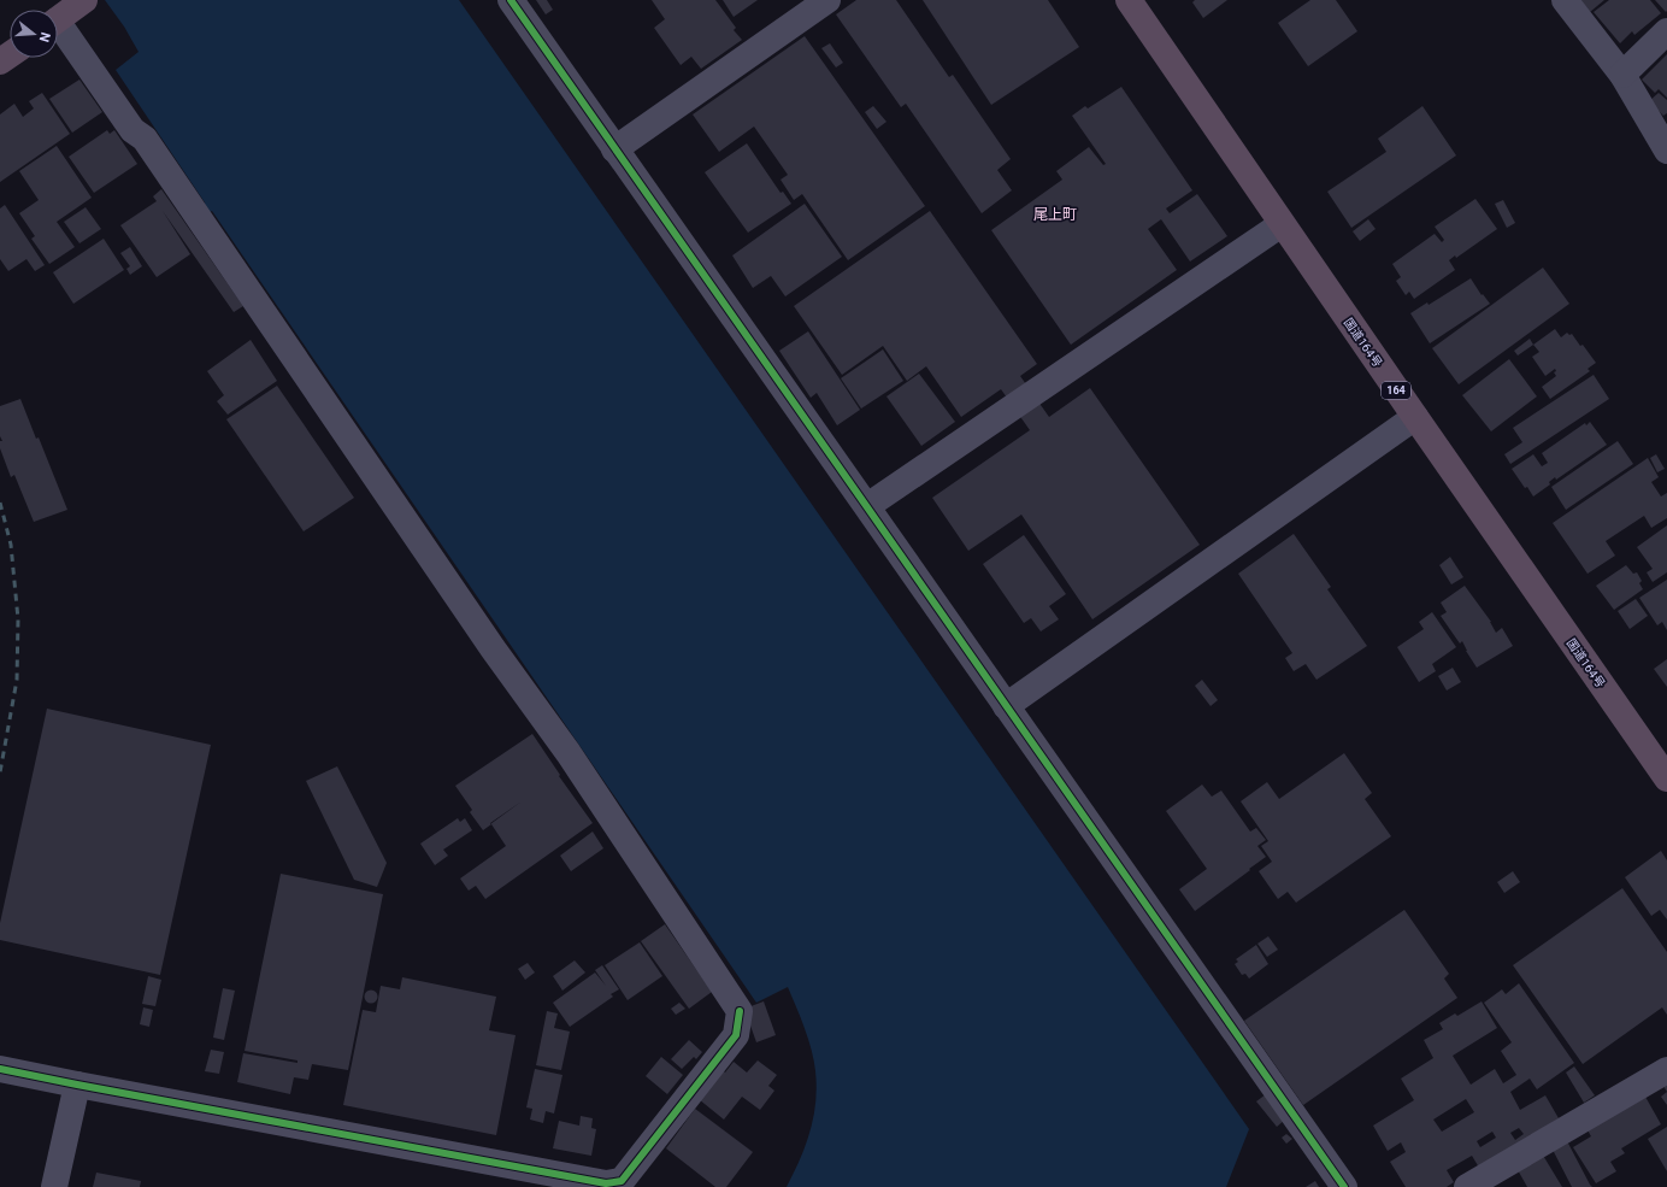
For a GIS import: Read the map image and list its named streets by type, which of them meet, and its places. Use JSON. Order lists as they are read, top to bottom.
{
  "streets": {
    "highway": ["国道164号", "164"]
  },
  "districts": ["尾上町"],
  "north": "right"
}
